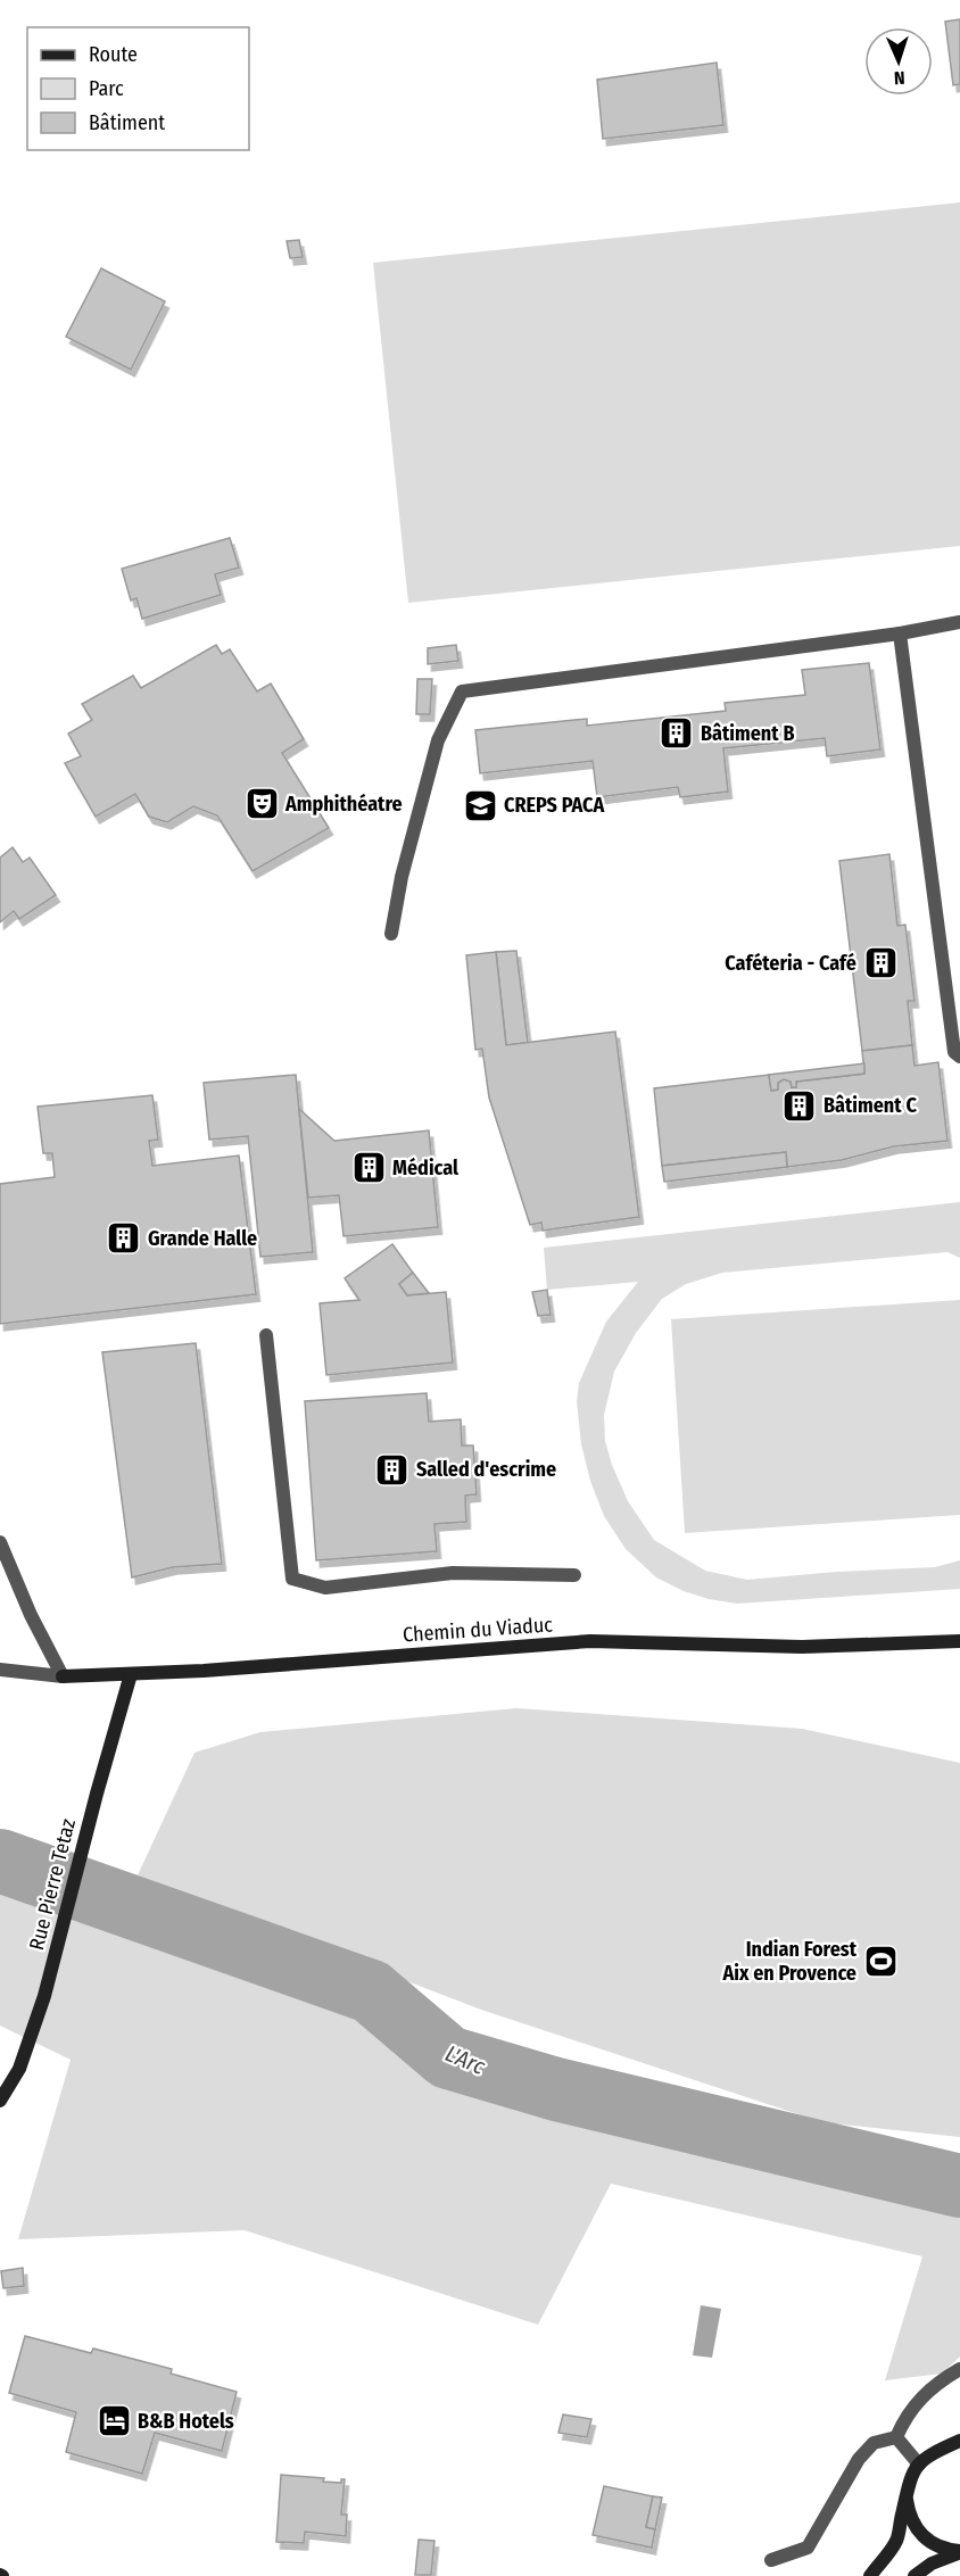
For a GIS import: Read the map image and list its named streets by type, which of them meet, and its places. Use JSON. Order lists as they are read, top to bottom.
{
  "streets": {
    "street": ["Chemin du Viaduc", "Rue Pierre Tetaz"]
  },
  "crossings": [
    ["Chemin du Viaduc", "Rue Pierre Tetaz"]
  ],
  "water": ["L'Arc"],
  "places": {
    "building": [
      "Bâtiment B",
      "Caféteria - Café",
      "Bâtiment C",
      "Médical",
      "Grande Halle",
      "Salled d'escrime"
    ],
    "theatre": ["Amphithéatre"],
    "school or university": ["CREPS PACA"],
    "sports": ["Indian Forest Aix en Provence"],
    "hotel": ["B&B Hotels"]
  },
  "legend": ["Route", "Parc", "Bâtiment"],
  "north": "bottom"
}
